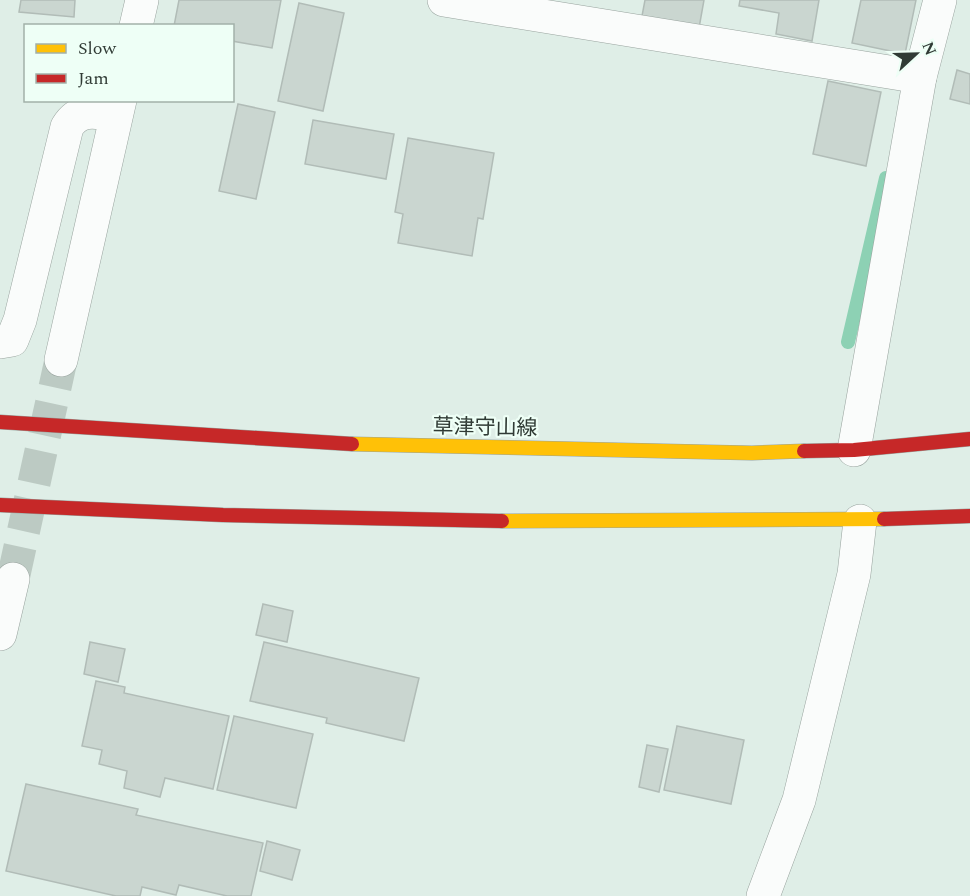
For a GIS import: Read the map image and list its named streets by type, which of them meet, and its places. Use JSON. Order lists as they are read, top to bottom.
{
  "streets": {
    "main road": ["草津守山線"]
  },
  "legend": ["Slow", "Jam"],
  "north": "right"
}
